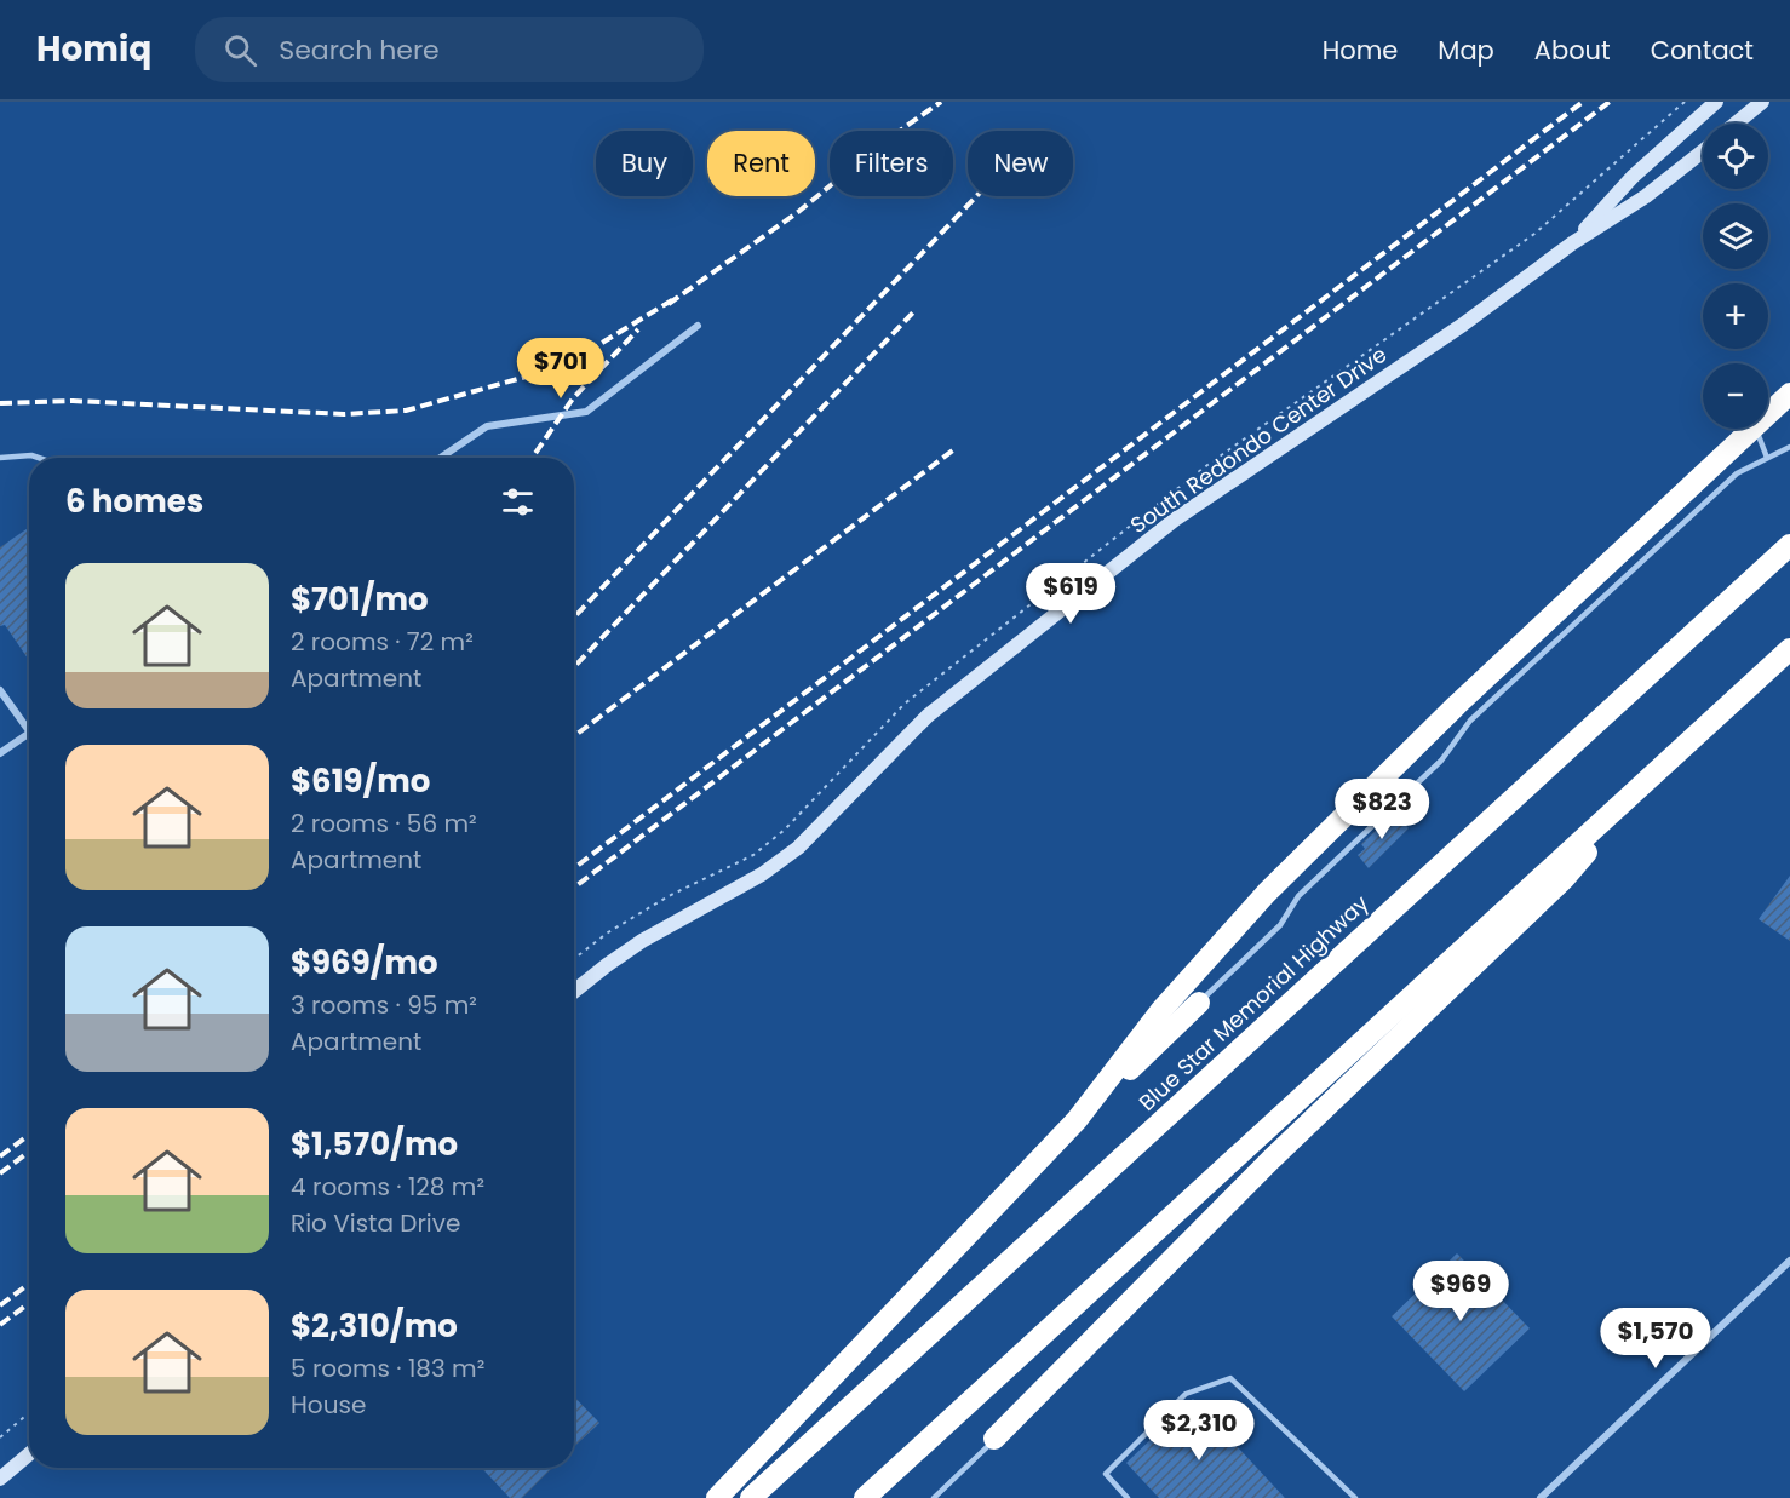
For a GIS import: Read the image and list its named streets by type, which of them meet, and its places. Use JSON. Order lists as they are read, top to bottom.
{
  "streets": {
    "highway": ["Blue Star Memorial Highway"],
    "street": ["South Redondo Center Drive"]
  },
  "page": {
    "header": "Homiq",
    "search": "Search here",
    "nav": [
      "Home",
      "Map",
      "About",
      "Contact"
    ],
    "map_buttons": ["+", "−"],
    "chip": [
      "Buy",
      "Rent",
      "Filters",
      "New"
    ],
    "price": [
      "$701",
      "$619",
      "$823",
      "$969",
      "$1,570",
      "$2,310"
    ],
    "heading": "6 homes",
    "list": [
      {
        "name": "$701/mo",
        "note": "2 rooms · 72 m² · Apartment"
      },
      {
        "name": "$619/mo",
        "note": "2 rooms · 56 m² · Apartment"
      },
      {
        "name": "$969/mo",
        "note": "3 rooms · 95 m² · Apartment"
      },
      {
        "name": "$1,570/mo",
        "note": "4 rooms · 128 m² · Rio Vista Drive"
      },
      {
        "name": "$2,310/mo",
        "note": "5 rooms · 183 m² · House"
      }
    ]
  }
}
